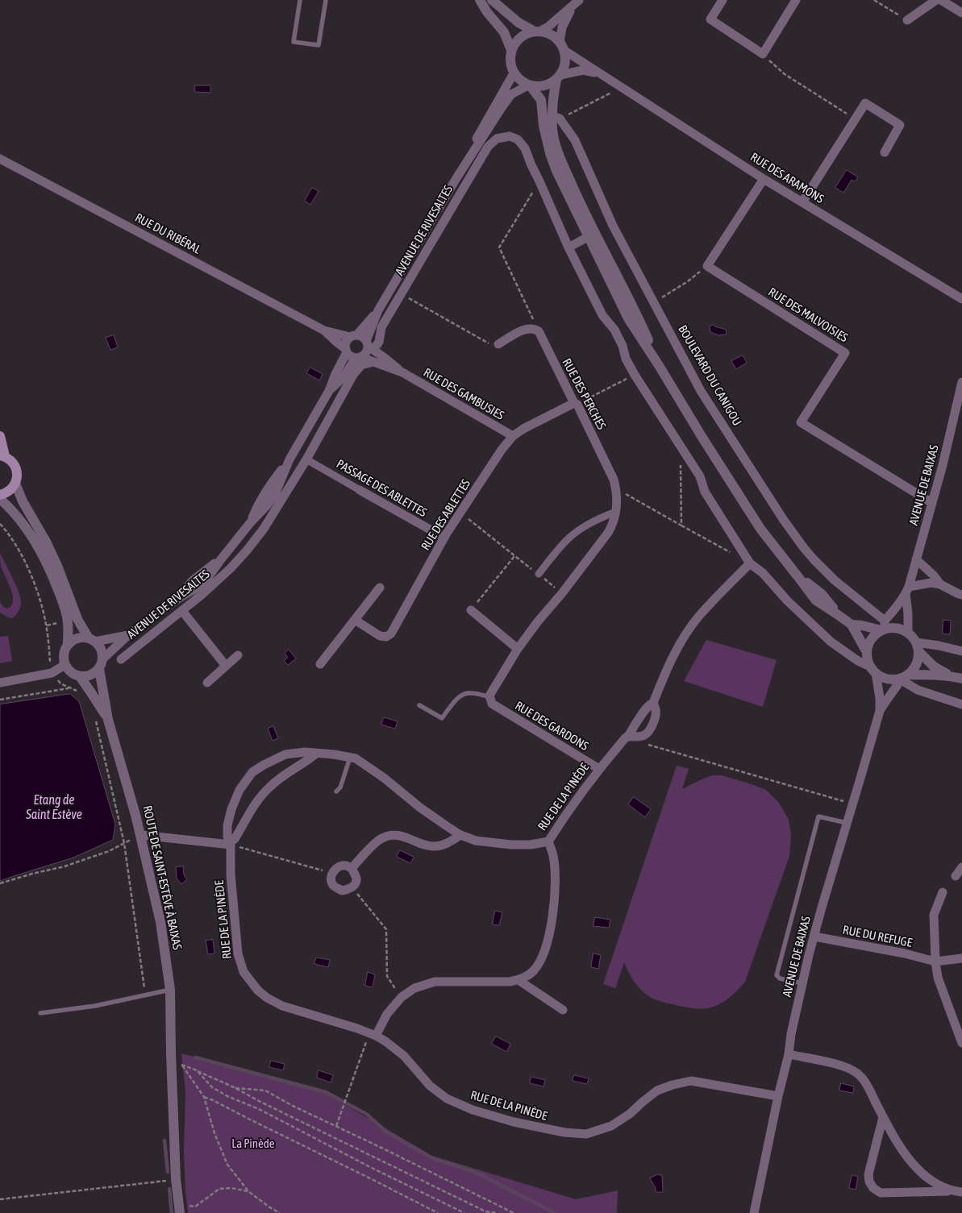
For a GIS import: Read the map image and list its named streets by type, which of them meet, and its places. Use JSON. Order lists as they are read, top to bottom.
{
  "streets": {
    "street": [
      "RUE DES ARAMONS",
      "AVENUE DE RIVESALTES",
      "RUE DU RIBÉRAL",
      "RUE DES MALVOISIES",
      "BOULEVARD DU CANIGOU",
      "RUE DES GAMBUSIES",
      "RUE DES PERCHES",
      "AVENUE DE BAIXAS",
      "PASSAGE DES ABLETTES",
      "RUE DES ABLETTES",
      "RUE DES GARDONS",
      "RUE DE LA PINÈDE",
      "ROUTE DE SAINT-ESTÈVE À BAIXAS",
      "RUE DU REFUGE"
    ]
  },
  "crossings": [
    ["RUE DES ARAMONS", "AVENUE DE RIVESALTES"],
    ["AVENUE DE RIVESALTES", "RUE DU RIBÉRAL"],
    ["AVENUE DE RIVESALTES", "RUE DES GAMBUSIES"],
    ["AVENUE DE RIVESALTES", "PASSAGE DES ABLETTES"],
    ["AVENUE DE RIVESALTES", "ROUTE DE SAINT-ESTÈVE À BAIXAS"],
    ["RUE DU RIBÉRAL", "RUE DES GAMBUSIES"],
    ["RUE DES MALVOISIES", "AVENUE DE BAIXAS"],
    ["BOULEVARD DU CANIGOU", "AVENUE DE BAIXAS"],
    ["RUE DES GAMBUSIES", "RUE DES ABLETTES"],
    ["RUE DES PERCHES", "RUE DES ABLETTES"],
    ["RUE DES PERCHES", "RUE DES GARDONS"],
    ["AVENUE DE BAIXAS", "RUE DE LA PINÈDE"],
    ["AVENUE DE BAIXAS", "RUE DU REFUGE"],
    ["PASSAGE DES ABLETTES", "RUE DES ABLETTES"],
    ["RUE DES GARDONS", "RUE DE LA PINÈDE"]
  ],
  "water": ["Etang de Saint Estève"],
  "parks": ["La Pinède"]
}
